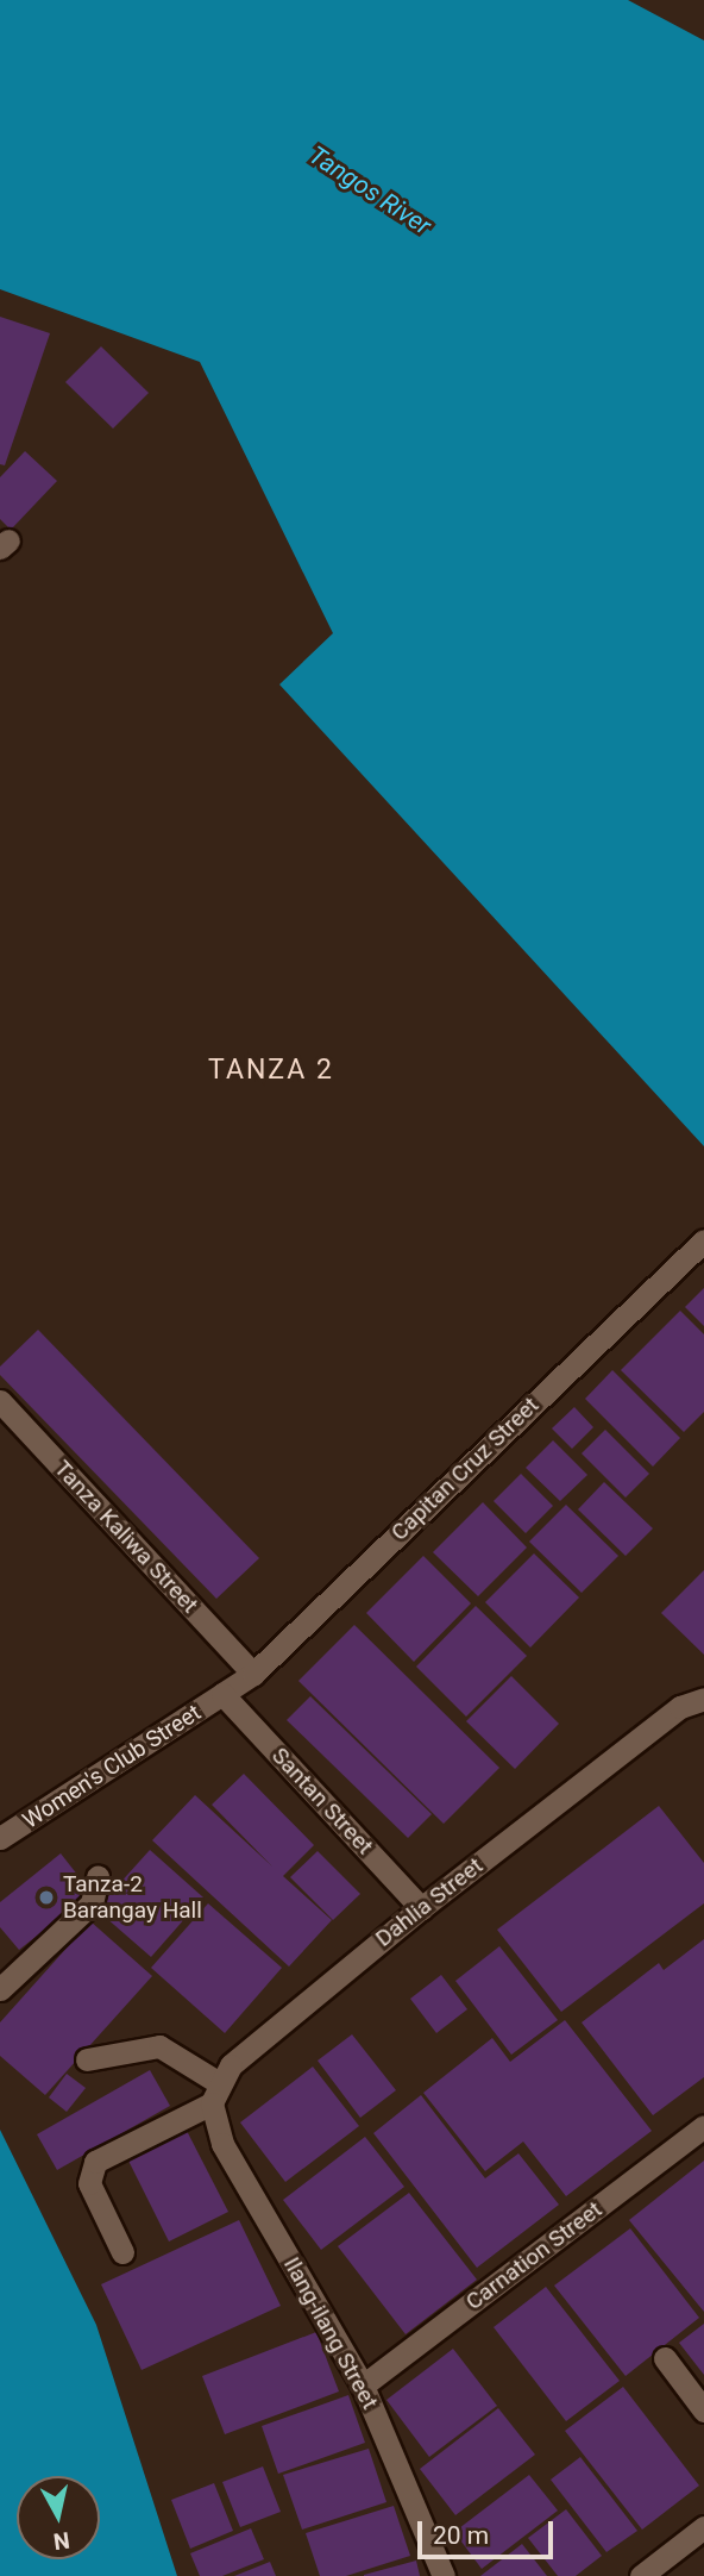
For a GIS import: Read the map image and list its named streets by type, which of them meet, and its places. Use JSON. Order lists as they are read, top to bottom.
{
  "streets": {
    "street": [
      "Capitan Cruz Street",
      "Tanza Kaliwa Street",
      "Women's Club Street",
      "Santan Street",
      "Dahlia Street",
      "Carnation Street",
      "Ilang-ilang Street"
    ]
  },
  "crossings": [
    ["Capitan Cruz Street", "Tanza Kaliwa Street"],
    ["Capitan Cruz Street", "Women's Club Street"],
    ["Capitan Cruz Street", "Santan Street"],
    ["Women's Club Street", "Santan Street"],
    ["Santan Street", "Dahlia Street"],
    ["Dahlia Street", "Ilang-ilang Street"],
    ["Carnation Street", "Ilang-ilang Street"]
  ],
  "districts": ["TANZA 2"],
  "water": ["Tangos River"],
  "places": ["Tanza-2 Barangay Hall"],
  "scale_bar": "20 m",
  "north": "bottom"
}
